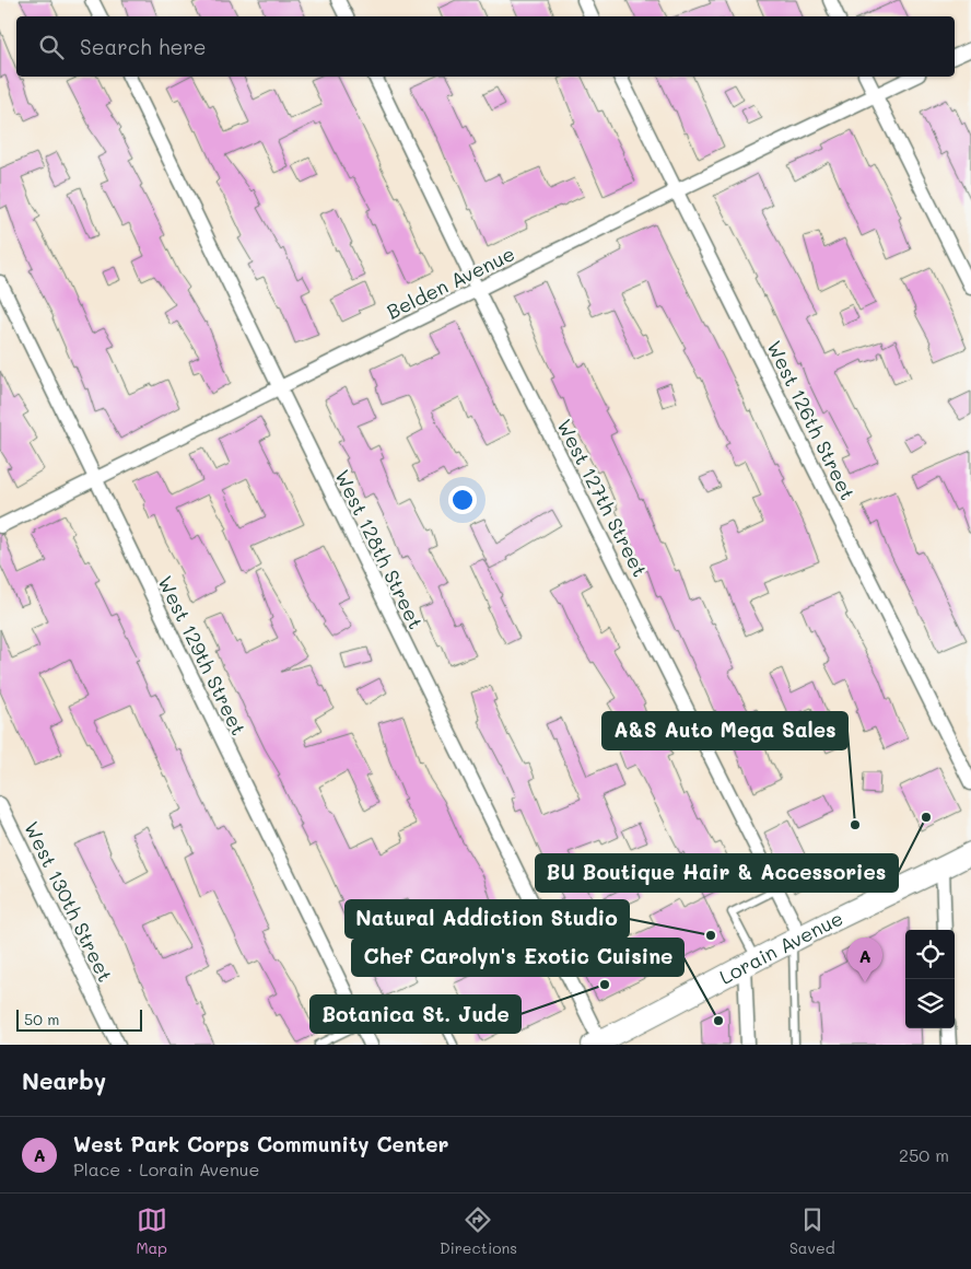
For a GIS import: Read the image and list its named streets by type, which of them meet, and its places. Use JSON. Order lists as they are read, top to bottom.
{
  "streets": {
    "main road": ["Lorain Avenue"],
    "street": [
      "Belden Avenue",
      "West 126th Street",
      "West 127th Street",
      "West 128th Street",
      "West 129th Street",
      "West 130th Street"
    ]
  },
  "crossings": [
    ["Belden Avenue", "West 126th Street"],
    ["Belden Avenue", "West 127th Street"],
    ["Belden Avenue", "West 128th Street"],
    ["Belden Avenue", "West 129th Street"],
    ["West 127th Street", "Lorain Avenue"],
    ["West 128th Street", "Lorain Avenue"]
  ],
  "places": [
    "BU Boutique Hair & Accessories",
    "A&S Auto Mega Sales",
    "Natural Addiction Studio",
    "Botanica St. Jude",
    "Chef Carolyn's Exotic Cuisine"
  ],
  "scale_bar": "50 m",
  "page": {
    "search": "Search here",
    "pins": "A",
    "scale": "50 m",
    "heading": "Nearby",
    "list": [
      {
        "mark": "A",
        "name": "West Park Corps Community Center",
        "note": "Place · Lorain Avenue",
        "value": "250 m"
      }
    ],
    "nav": ["Map", "Directions", "Saved"]
  }
}
